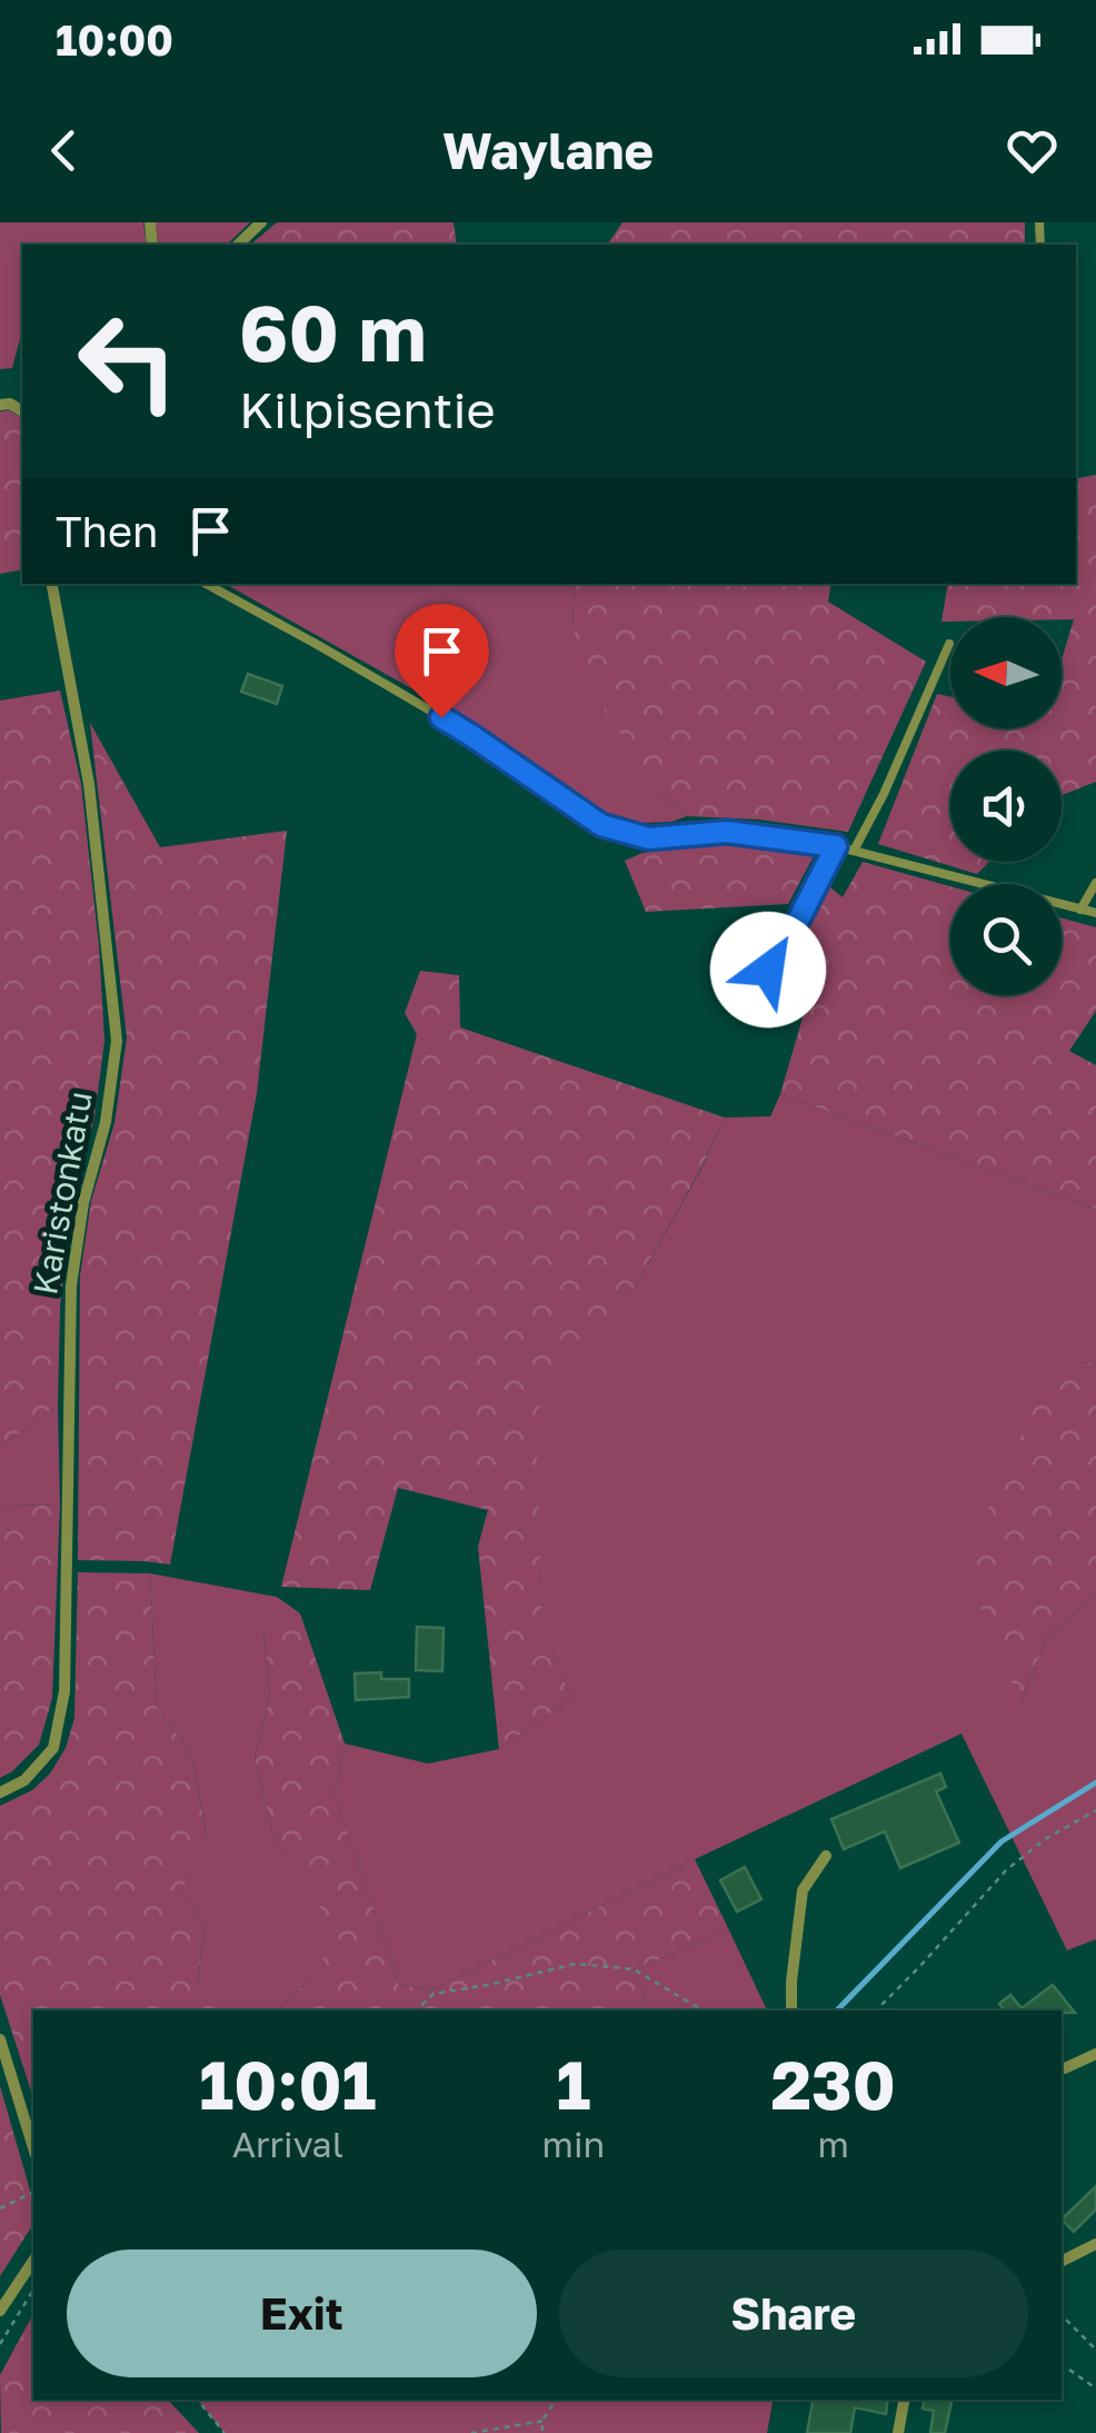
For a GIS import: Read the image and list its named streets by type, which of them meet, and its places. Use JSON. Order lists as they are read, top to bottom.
{
  "streets": {
    "street": ["Karistonkatu"]
  },
  "north": "left",
  "page": {
    "status": "10:00",
    "header": "Waylane",
    "turn": ["60 m", "Kilpisentie"],
    "then": "Then",
    "eta": [
      "10:01",
      "Arrival",
      "1",
      "min",
      "230",
      "m"
    ],
    "buttons": ["Exit", "Share"]
  }
}
